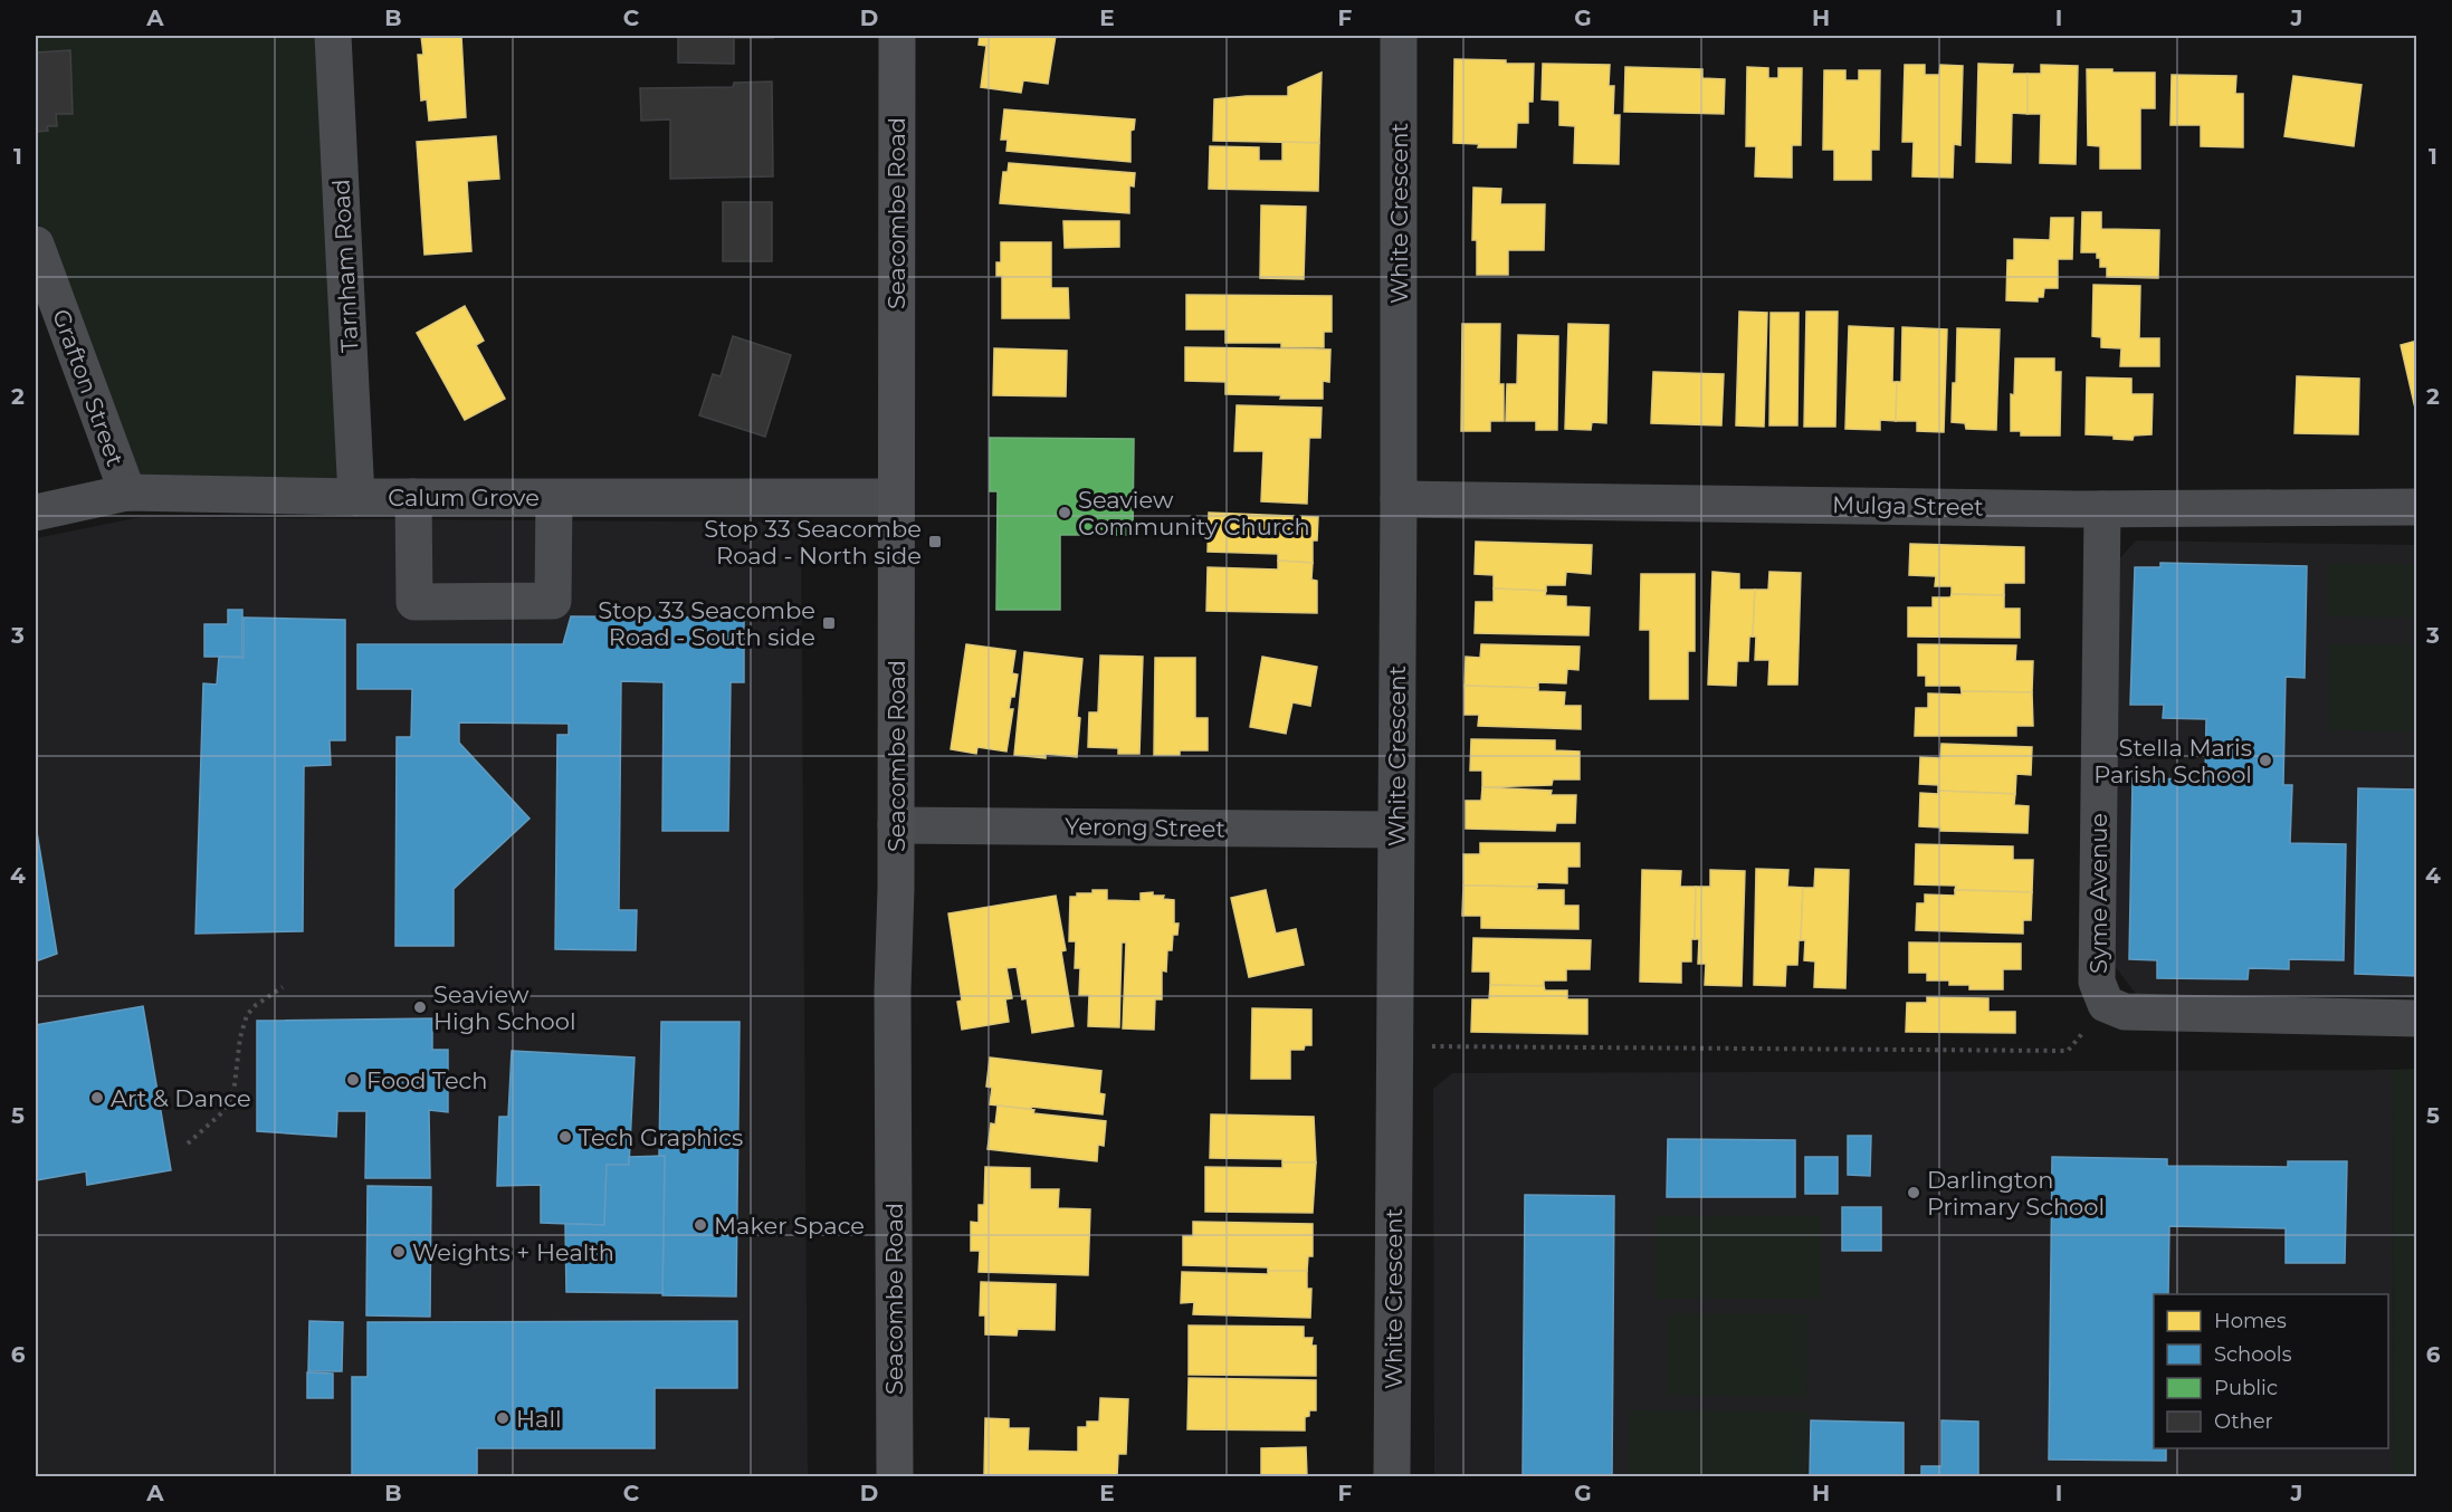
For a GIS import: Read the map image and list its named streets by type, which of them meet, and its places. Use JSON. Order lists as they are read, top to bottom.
{
  "streets": {
    "main road": ["Seacombe Road"],
    "street": [
      "White Crescent",
      "Tarnham Road",
      "Grafton Street",
      "Calum Grove",
      "Mulga Street",
      "Yerong Street",
      "Syme Avenue"
    ]
  },
  "crossings": [
    ["Seacombe Road", "Calum Grove"],
    ["Seacombe Road", "Yerong Street"],
    ["White Crescent", "Mulga Street"],
    ["White Crescent", "Yerong Street"],
    ["Tarnham Road", "Calum Grove"],
    ["Grafton Street", "Calum Grove"],
    ["Mulga Street", "Syme Avenue"]
  ],
  "places": {
    "other": [
      "Seaview Community Church",
      "Stella Maris Parish School",
      "Seaview High School",
      "Food Tech",
      "Art & Dance",
      "Tech Graphics",
      "Darlington Primary School",
      "Maker Space",
      "Weights + Health",
      "Hall"
    ],
    "transit": ["Stop 33 Seacombe Road - North side", "Stop 33 Seacombe Road - South side"]
  },
  "legend": [
    "Homes",
    "Schools",
    "Public",
    "Other"
  ],
  "grid": {
    "columns": [
      "A",
      "B",
      "C",
      "D",
      "E",
      "F",
      "G",
      "H",
      "I",
      "J"
    ],
    "rows": [
      "1",
      "2",
      "3",
      "4",
      "5",
      "6"
    ]
  }
}
